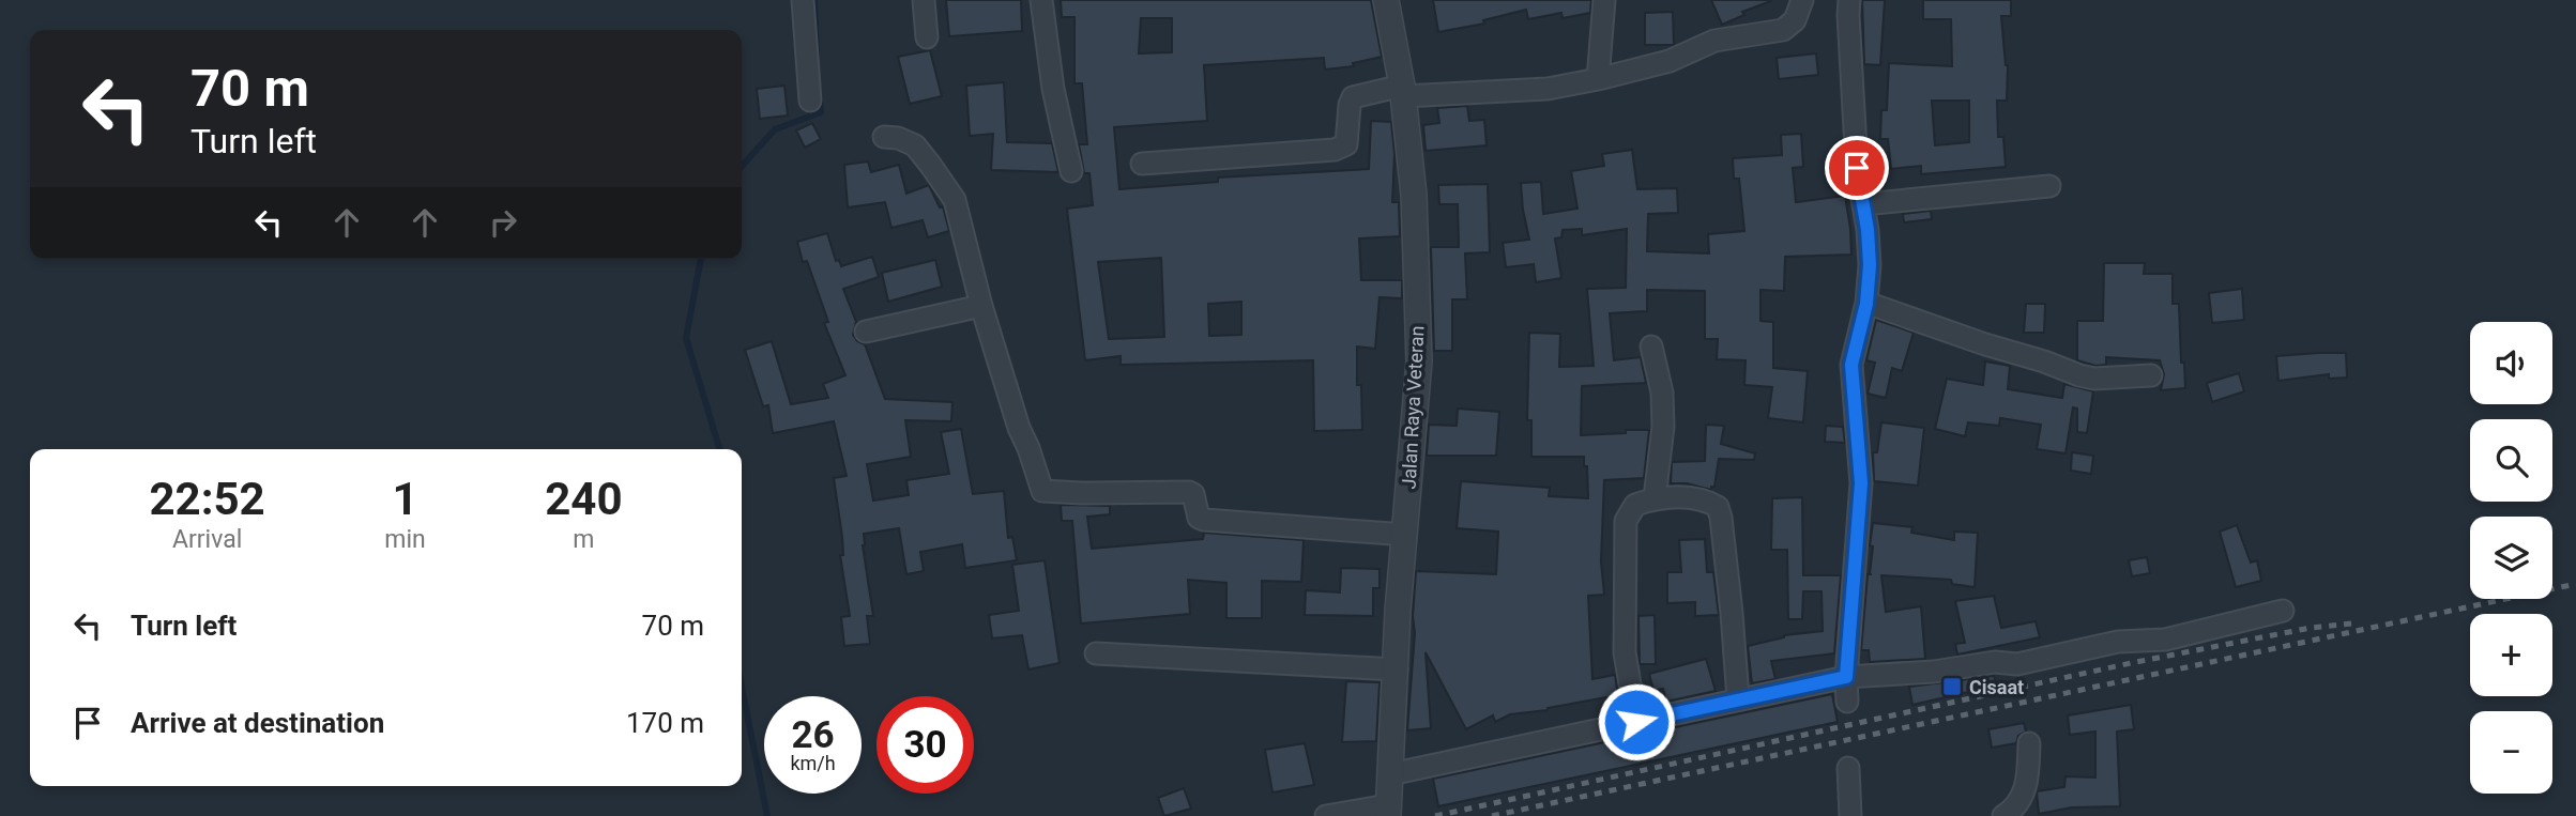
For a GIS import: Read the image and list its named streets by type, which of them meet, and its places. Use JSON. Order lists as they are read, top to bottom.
{
  "streets": {
    "street": ["Jalan Raya Veteran"]
  },
  "places": {
    "transit": ["Cisaat"]
  },
  "page": {
    "turn": ["70 m", "Turn left"],
    "map_buttons": ["+", "−"],
    "eta": [
      "22:52",
      "Arrival",
      "1",
      "min",
      "240",
      "m"
    ],
    "list": [
      {
        "name": "Turn left",
        "value": "70 m"
      },
      {
        "name": "Arrive at destination",
        "value": "170 m"
      }
    ],
    "speed": "26 km/h",
    "limit": "30"
  }
}
